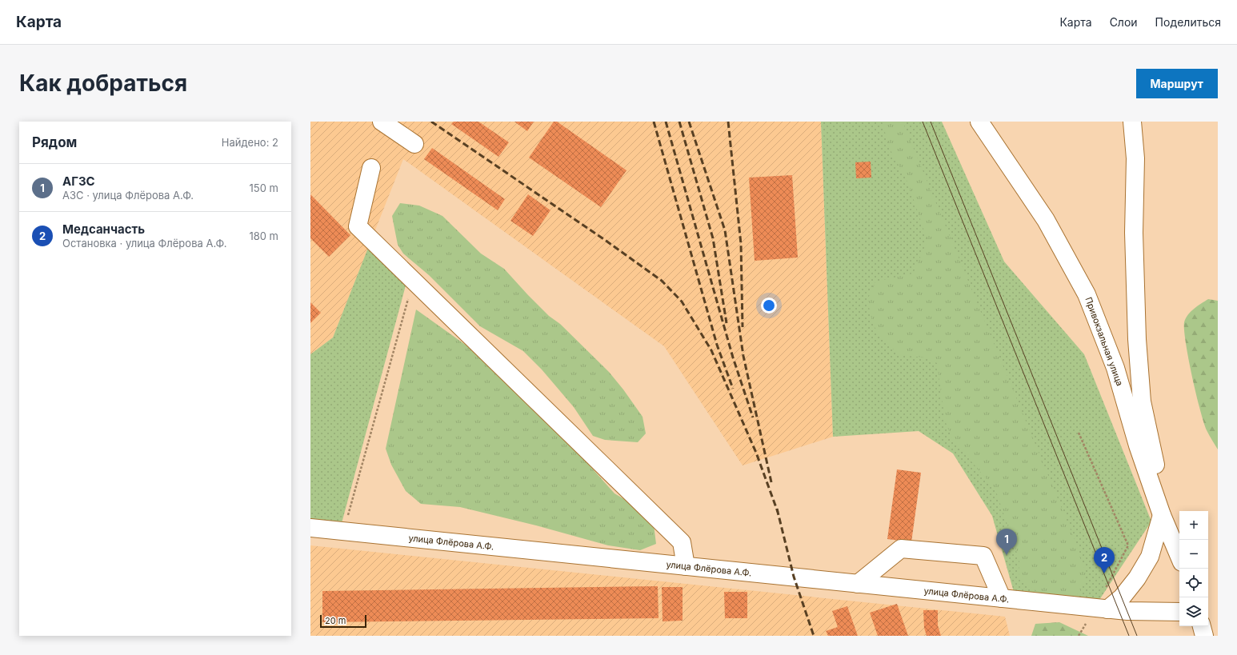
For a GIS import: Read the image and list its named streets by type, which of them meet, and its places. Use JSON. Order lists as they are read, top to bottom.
{
  "streets": {
    "street": ["Привокзальная улица", "улица Флёрова А.Ф."]
  },
  "scale_bar": "20 m",
  "page": {
    "header": "Карта",
    "nav": ["Карта", "Слои", "Поделиться"],
    "buttons": "Маршрут",
    "title": "Как добраться",
    "heading": ["Рядом", "Найдено: 2"],
    "list": [
      {
        "mark": "1",
        "name": "АГЗС",
        "note": "АЗС · улица Флёрова А.Ф.",
        "value": "150 m"
      },
      {
        "mark": "2",
        "name": "Медсанчасть",
        "note": "Остановка · улица Флёрова А.Ф.",
        "value": "180 m"
      }
    ],
    "map_buttons": ["+", "−"],
    "pins": ["1", "2"],
    "scale": "20 m"
  }
}
